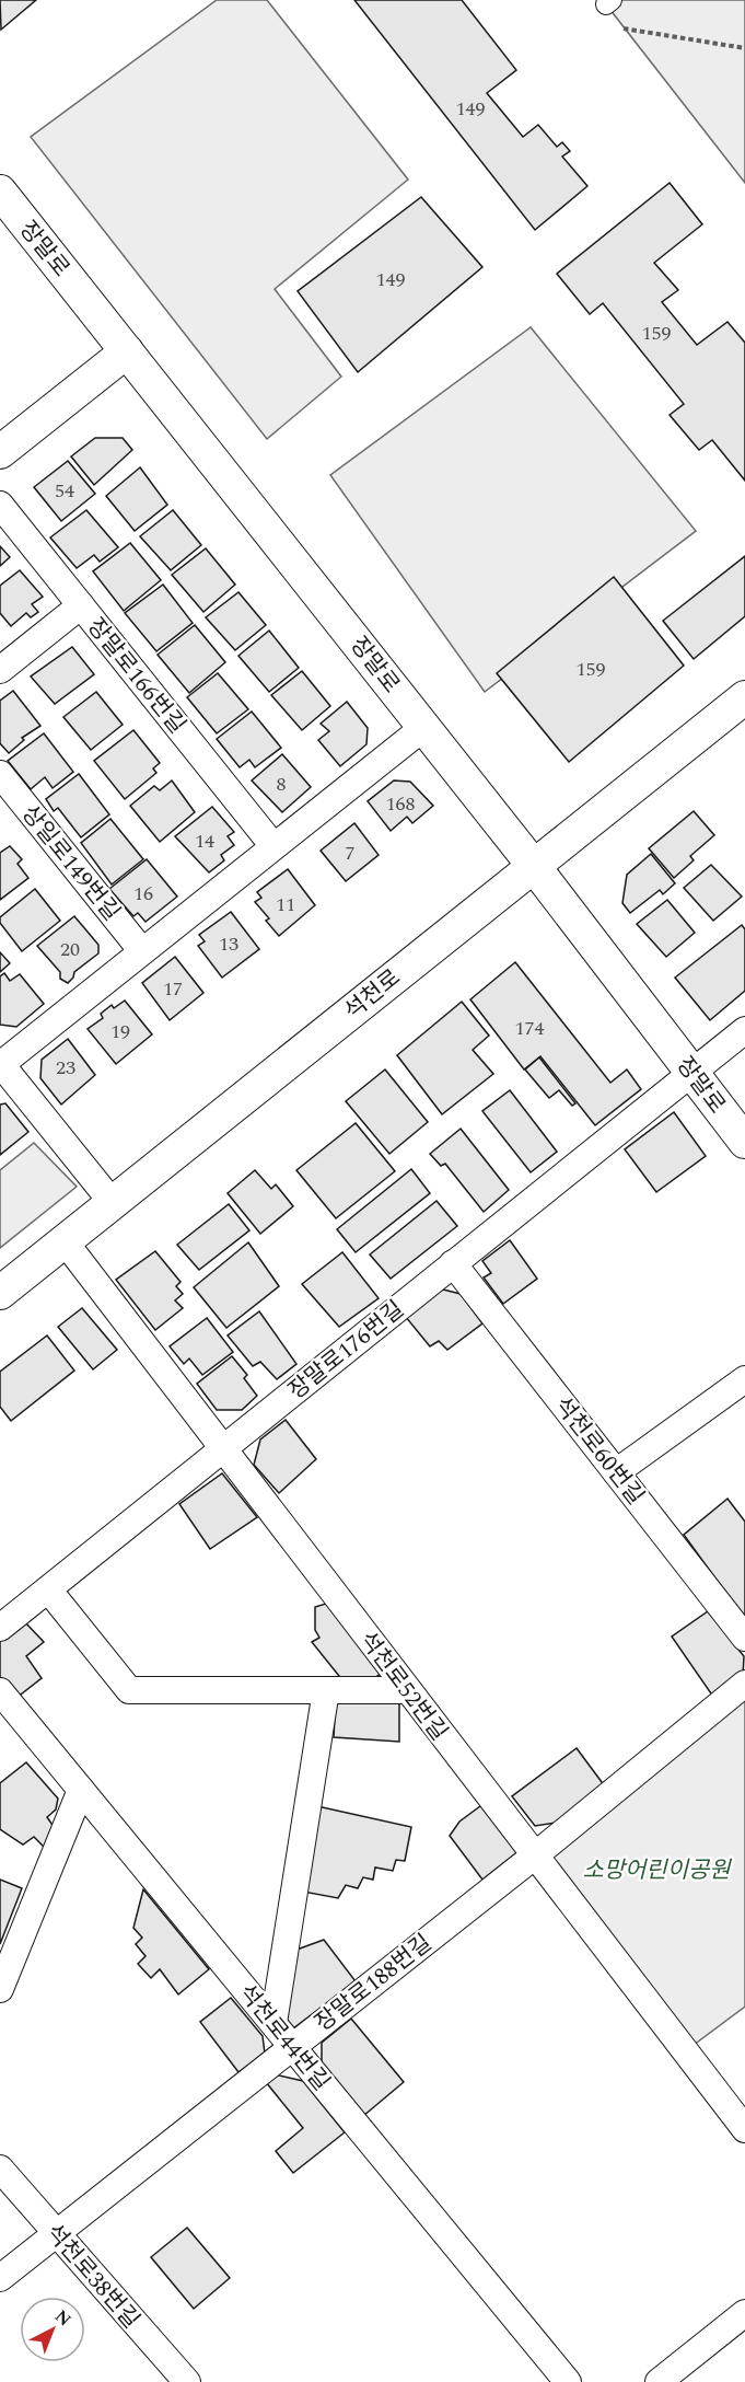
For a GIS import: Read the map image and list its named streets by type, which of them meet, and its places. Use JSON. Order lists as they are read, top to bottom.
{
  "streets": {
    "street": [
      "장말로",
      "장말로166번길",
      "상일로149번길",
      "석천로",
      "장말로176번길",
      "석천로60번길",
      "석천로52번길",
      "장말로188번길",
      "석천로44번길",
      "석천로38번길"
    ]
  },
  "crossings": [
    ["장말로", "석천로"],
    ["장말로", "장말로176번길"],
    ["석천로", "석천로52번길"],
    ["장말로176번길", "석천로60번길"],
    ["장말로176번길", "석천로52번길"],
    ["석천로52번길", "장말로188번길"],
    ["장말로188번길", "석천로44번길"],
    ["장말로188번길", "석천로38번길"]
  ],
  "parks": ["소망어린이공원"],
  "house_numbers": [
    "149",
    "149",
    "159",
    "54",
    "159",
    "8",
    "168",
    "14",
    "7",
    "16",
    "11",
    "13",
    "20",
    "17",
    "174",
    "19",
    "23"
  ],
  "north": "top right"
}
